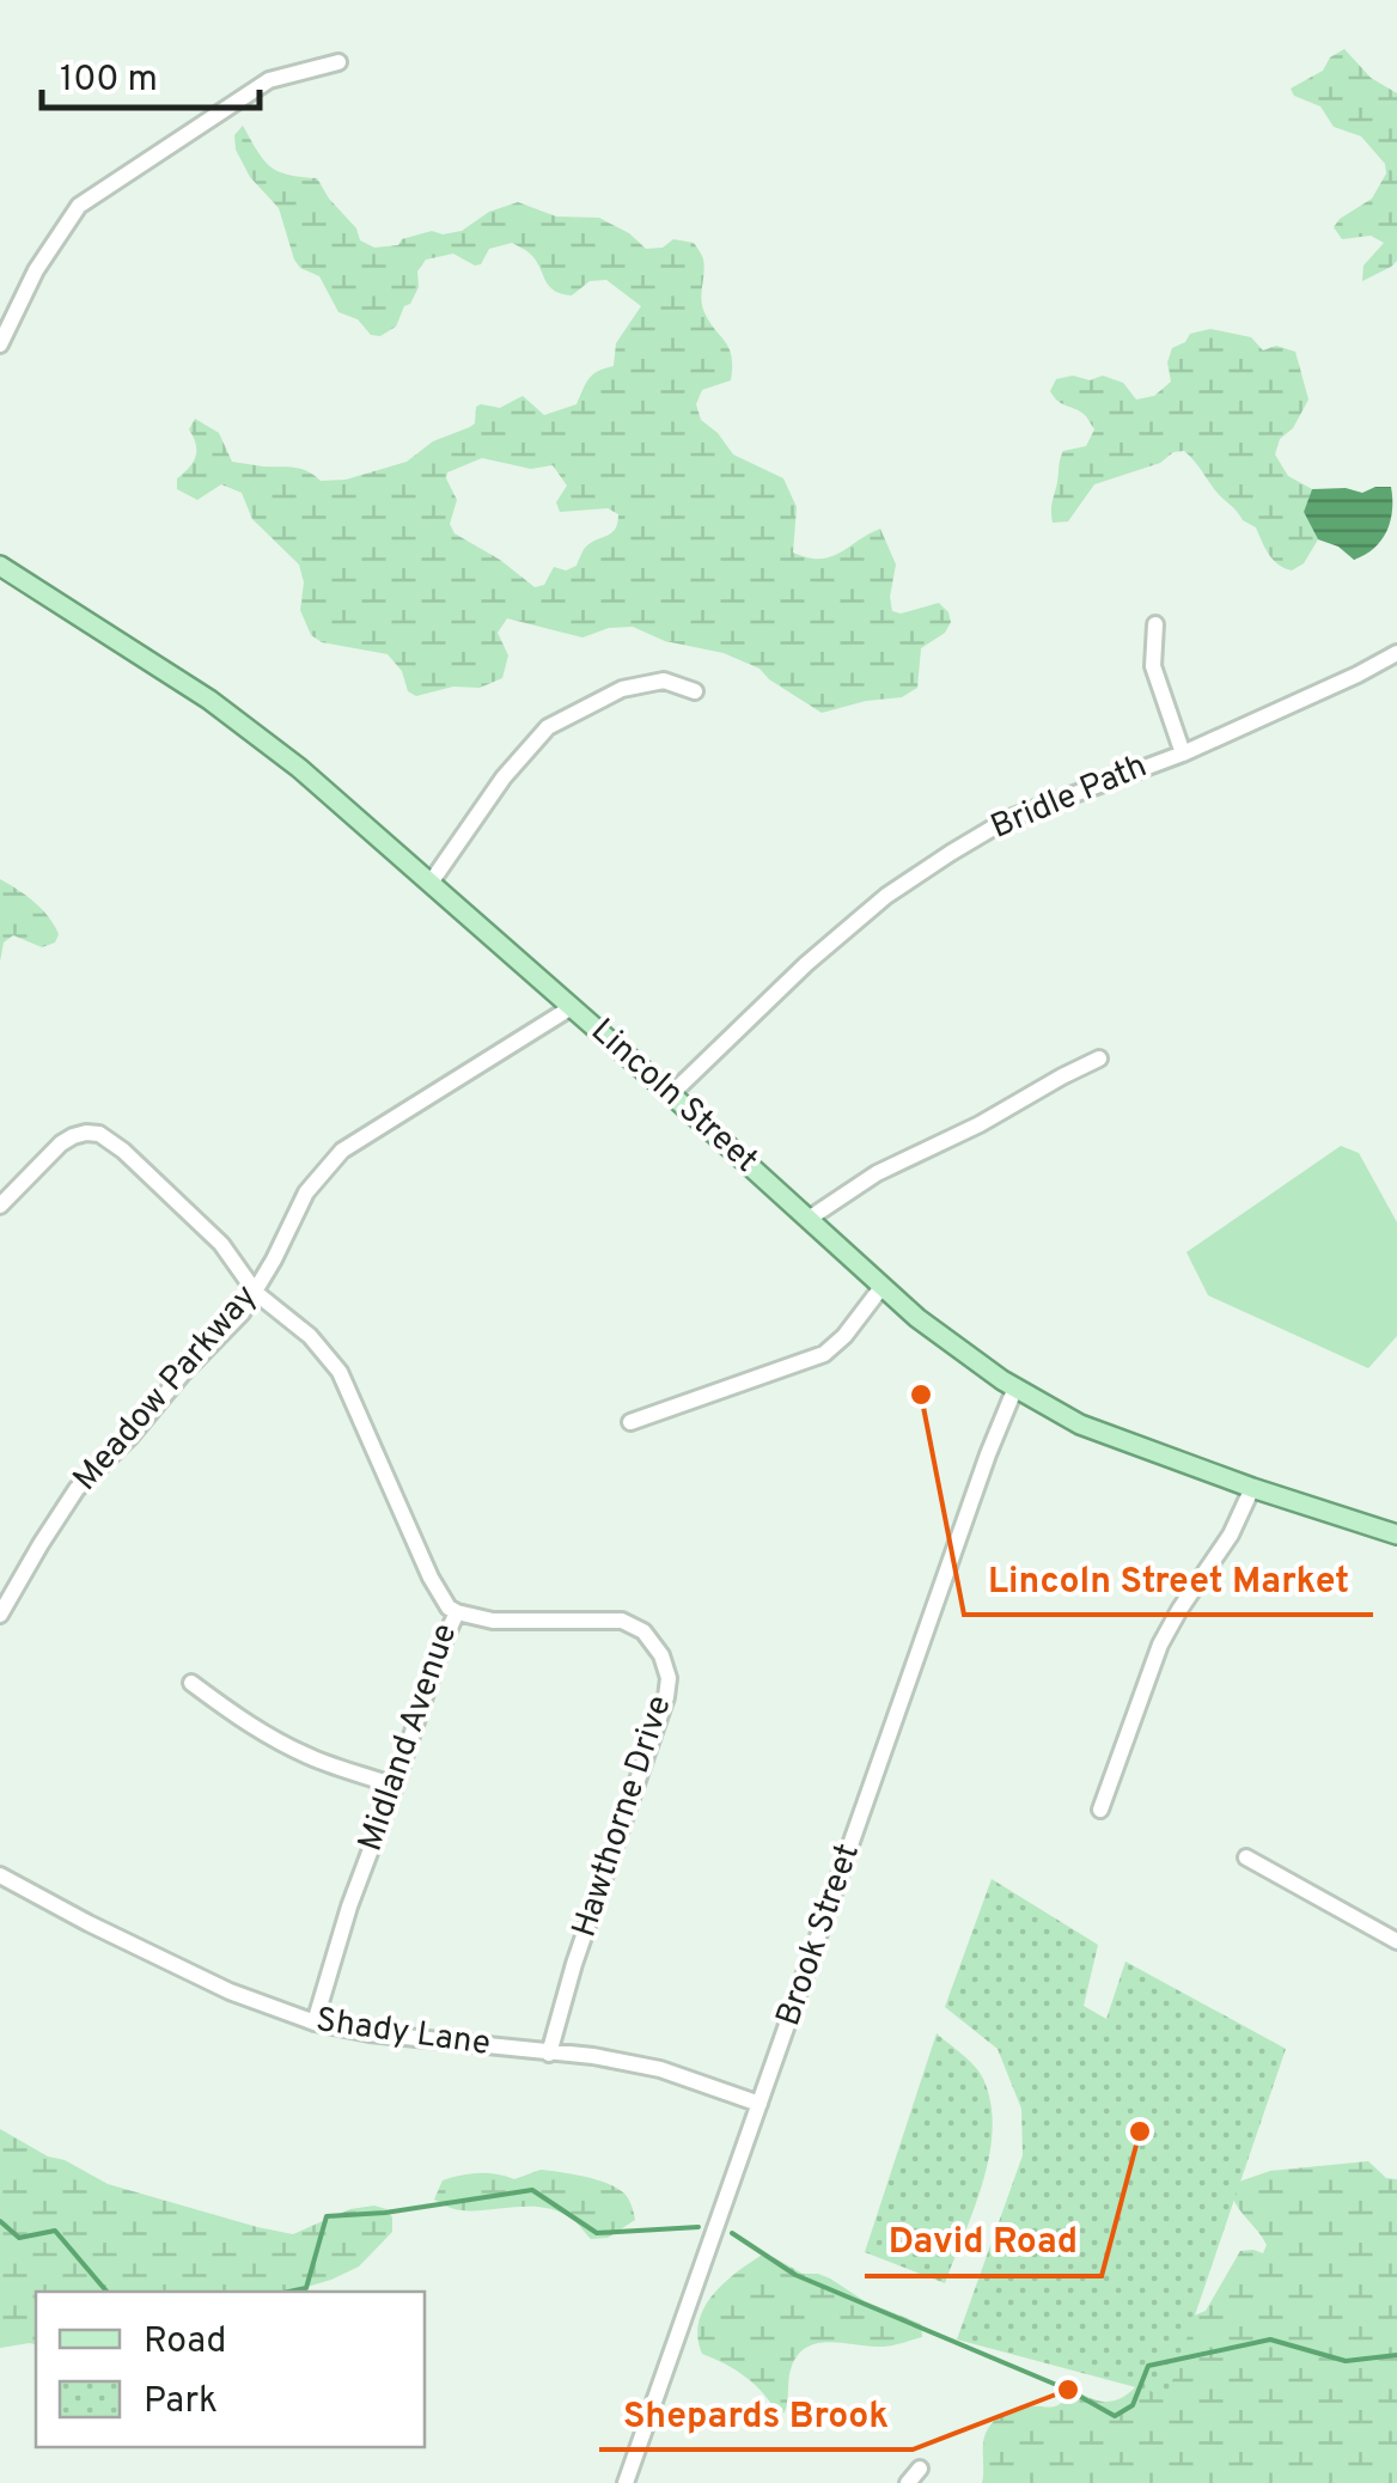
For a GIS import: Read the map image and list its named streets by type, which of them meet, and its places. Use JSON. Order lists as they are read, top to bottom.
{
  "streets": {
    "main road": ["Lincoln Street"],
    "street": [
      "Bridle Path",
      "Meadow Parkway",
      "Midland Avenue",
      "Hawthorne Drive",
      "Brook Street",
      "Shady Lane"
    ]
  },
  "crossings": [
    ["Bridle Path", "Lincoln Street"],
    ["Lincoln Street", "Meadow Parkway"],
    ["Lincoln Street", "Brook Street"],
    ["Meadow Parkway", "Midland Avenue"],
    ["Midland Avenue", "Hawthorne Drive"],
    ["Midland Avenue", "Shady Lane"],
    ["Hawthorne Drive", "Shady Lane"],
    ["Brook Street", "Shady Lane"]
  ],
  "places": ["Lincoln Street Market", "David Road", "Shepards Brook"],
  "legend": ["Road", "Park"],
  "scale_bar": "100 m"
}
